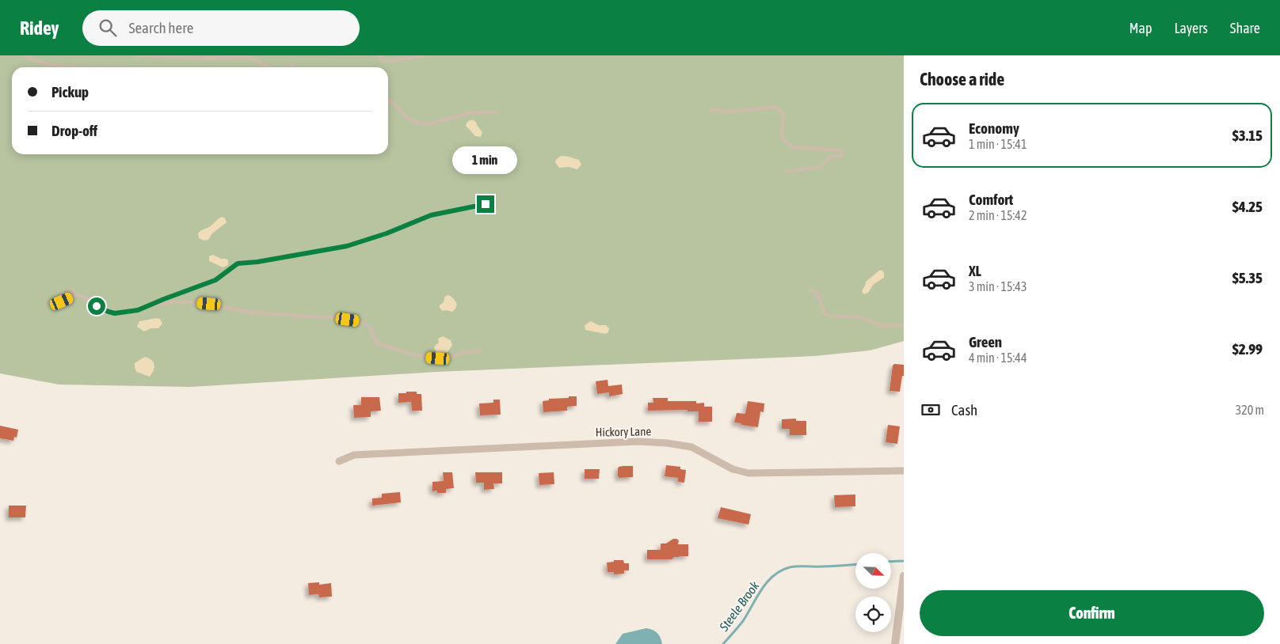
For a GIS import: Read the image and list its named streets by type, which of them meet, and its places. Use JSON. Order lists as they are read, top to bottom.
{
  "streets": {
    "street": ["Hickory Lane"]
  },
  "water": ["Steele Brook"],
  "north": "bottom right",
  "page": {
    "header": "Ridey",
    "search": "Search here",
    "nav": ["Map", "Layers", "Share"],
    "heading": "Choose a ride",
    "banner": ["Pickup", "Drop-off"],
    "list": [
      {
        "name": "Economy",
        "note": "1 min · 15:41",
        "value": "$3.15"
      },
      {
        "name": "Comfort",
        "note": "2 min · 15:42",
        "value": "$4.25"
      },
      {
        "name": "XL",
        "note": "3 min · 15:43",
        "value": "$5.35"
      },
      {
        "name": "Green",
        "note": "4 min · 15:44",
        "value": "$2.99"
      }
    ],
    "bubble": "1 min",
    "pay": ["Cash", "320 m"],
    "buttons": "Confirm"
  }
}
